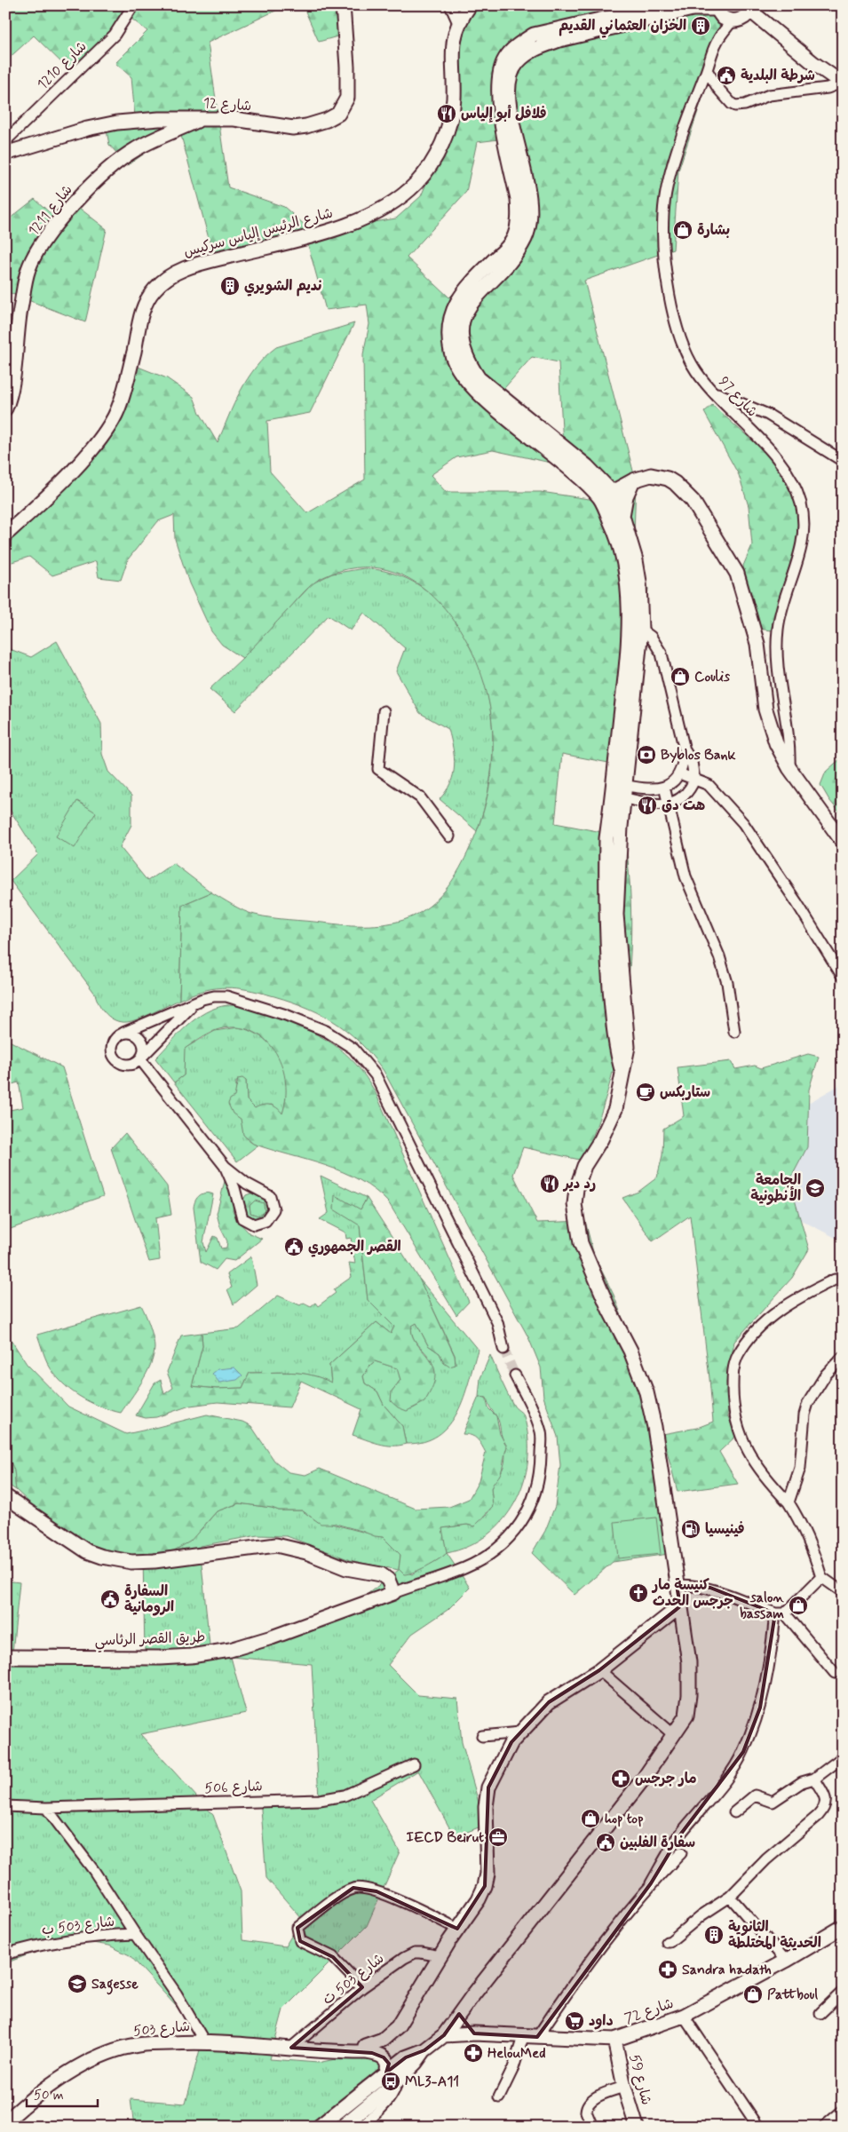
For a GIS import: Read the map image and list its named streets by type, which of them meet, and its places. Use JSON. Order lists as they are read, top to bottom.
{
  "streets": {
    "main road": [
      "شارع 12",
      "شارع 1211",
      "شارع الرئيس إلياس سركيس",
      "طريق القصر الرئاسي",
      "شارع 72",
      "شارع 503",
      "شارع 59"
    ],
    "street": [
      "شارع 1210",
      "شارع 97",
      "شارع 506",
      "شارع 503 ب",
      "شارع 503 ت"
    ]
  },
  "crossings": [
    ["شارع 12", "شارع 1211"],
    ["شارع 503 ب", "شارع 503"],
    ["شارع 503 ت", "شارع 503"],
    ["شارع 72", "شارع 59"]
  ],
  "places": {
    "building": ["الخزان العثماني القديم", "نديم الشويري", "الثانوية الحديثة المختلطة"],
    "public building": [
      "شرطة البلدية",
      "القصر الجمهوري",
      "السفارة الرومانية",
      "سفارة الفلبين"
    ],
    "restaurant": ["فلافل أبو إلياس", "هت دق", "رد دير"],
    "shop": [
      "بشارة",
      "Coulis",
      "salon bassam",
      "hop top",
      "Pattboul"
    ],
    "bank": ["Byblos Bank"],
    "cafe": ["ستاربكس"],
    "school or university": ["الجامعة الأنطونية", "Sagesse"],
    "fuel station": ["فينيسيا"],
    "church": ["كنيسة مار جرجس الحدث"],
    "pharmacy": ["مار جرجس", "Sandra hadath", "HelouMed"],
    "office": ["IECD Beirut"],
    "supermarket": ["داود"],
    "bus stop": ["ML3-A11"]
  },
  "scale_bar": "50 m"
}
